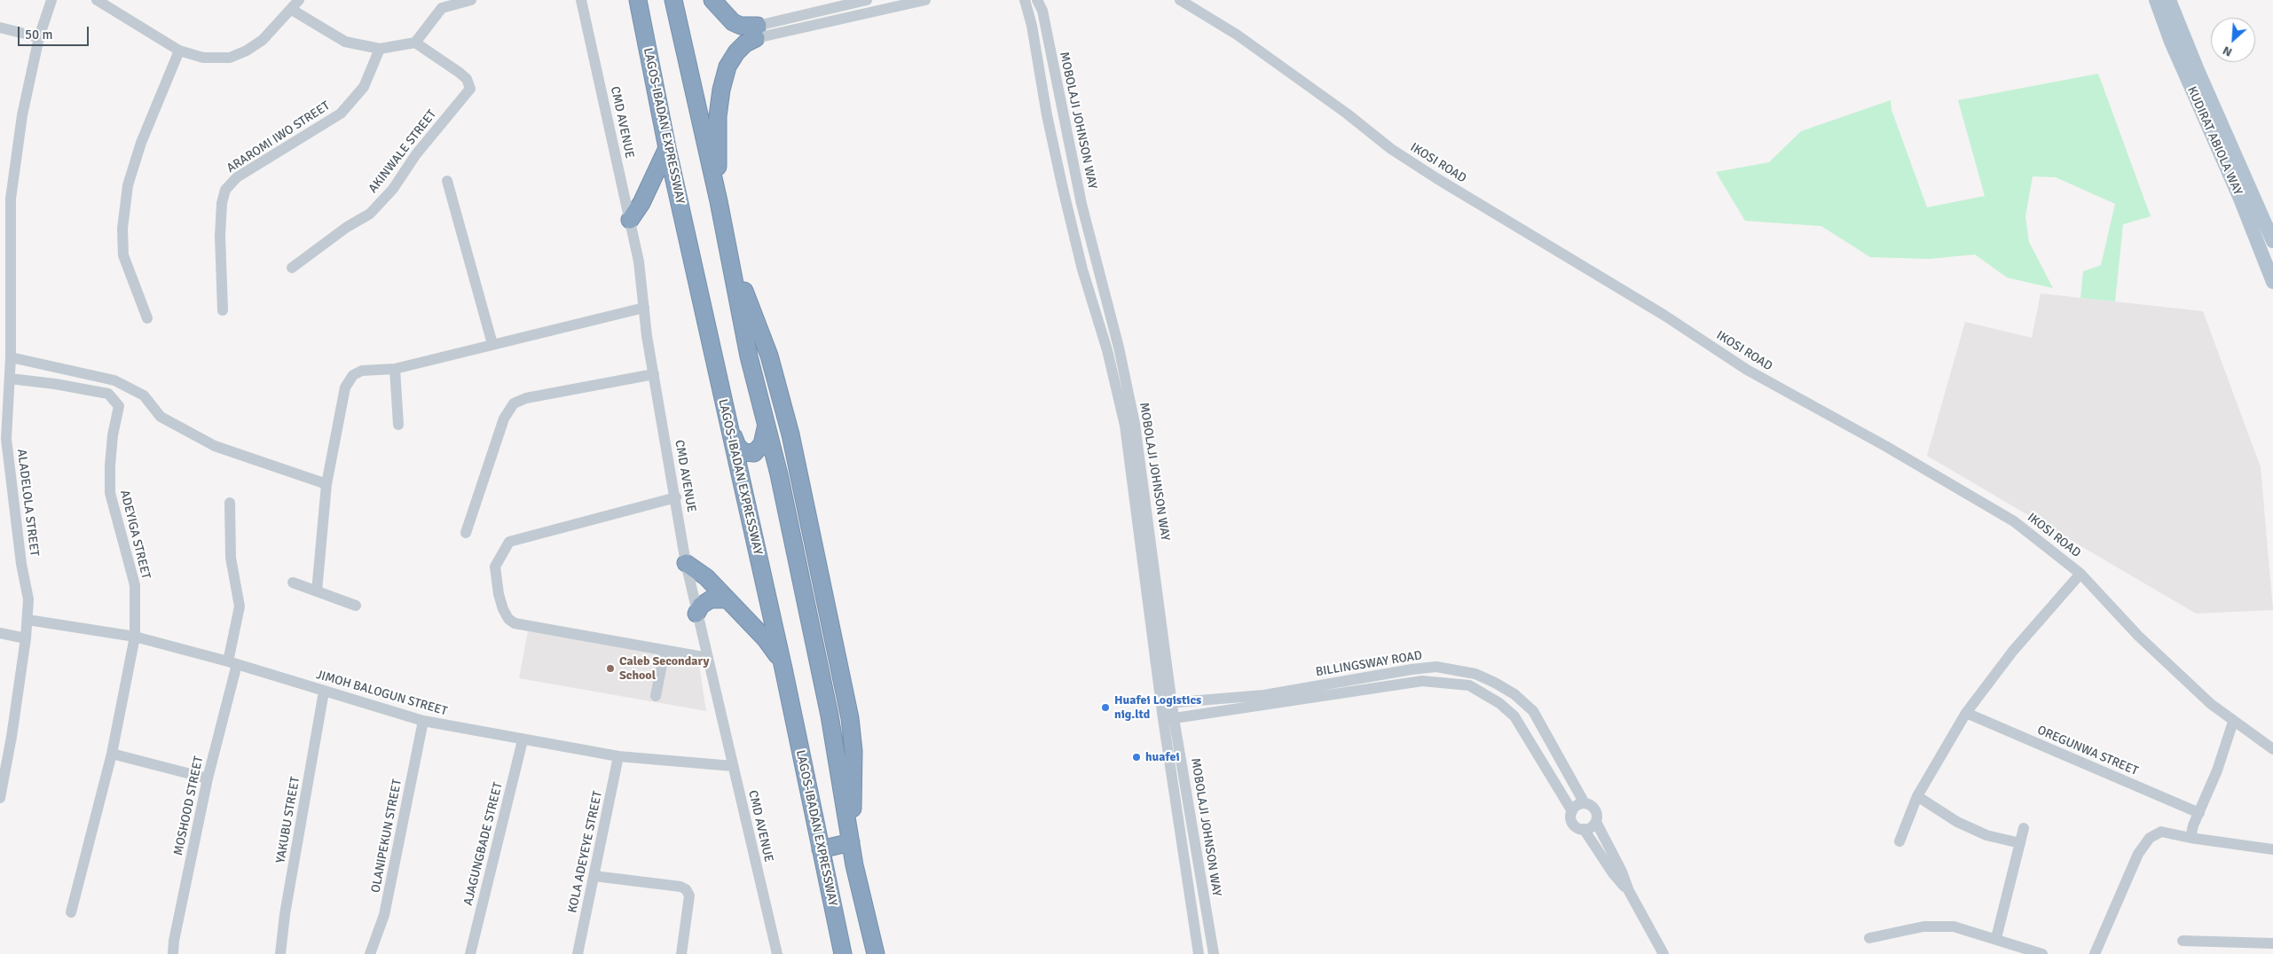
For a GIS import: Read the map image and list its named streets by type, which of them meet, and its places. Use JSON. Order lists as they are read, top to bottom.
{
  "streets": {
    "highway": ["LAGOS-IBADAN EXPRESSWAY"],
    "main road": ["KUDIRAT ABIOLA WAY"],
    "street": [
      "MOBOLAJI JOHNSON WAY",
      "CMD AVENUE",
      "ARAROMI IWO STREET",
      "AKINWALE STREET",
      "IKOSI ROAD",
      "ALADELOLA STREET",
      "ADEYIGA STREET",
      "BILLINGSWAY ROAD",
      "JIMOH BALOGUN STREET",
      "OREGUNWA STREET",
      "MOSHOOD STREET",
      "YAKUBU STREET",
      "OLANIPEKUN STREET",
      "AJAGUNGBADE STREET",
      "KOLA ADEYEYE STREET"
    ]
  },
  "crossings": [
    ["MOBOLAJI JOHNSON WAY", "BILLINGSWAY ROAD"],
    ["CMD AVENUE", "JIMOH BALOGUN STREET"],
    ["ALADELOLA STREET", "ADEYIGA STREET"],
    ["ALADELOLA STREET", "JIMOH BALOGUN STREET"],
    ["ADEYIGA STREET", "JIMOH BALOGUN STREET"],
    ["JIMOH BALOGUN STREET", "MOSHOOD STREET"],
    ["JIMOH BALOGUN STREET", "YAKUBU STREET"],
    ["JIMOH BALOGUN STREET", "OLANIPEKUN STREET"],
    ["JIMOH BALOGUN STREET", "AJAGUNGBADE STREET"],
    ["JIMOH BALOGUN STREET", "KOLA ADEYEYE STREET"]
  ],
  "places": ["Caleb Secondary School", "Huafei Logistics nig.ltd", "huafei"],
  "scale_bar": "50 m",
  "north": "bottom left"
}
